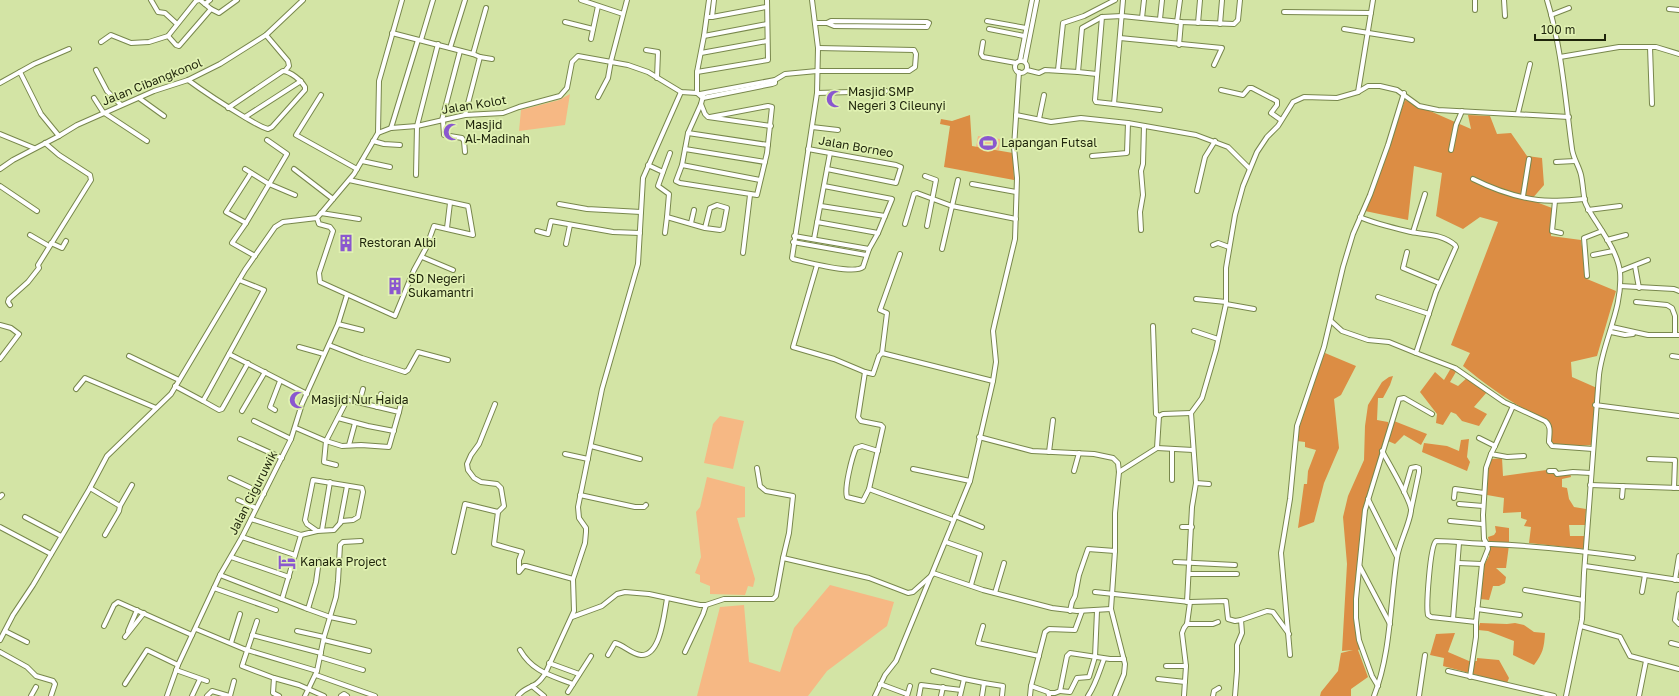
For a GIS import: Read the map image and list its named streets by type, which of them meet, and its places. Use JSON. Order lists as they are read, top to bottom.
{
  "streets": {
    "street": [
      "Jalan Cibangkonol",
      "Jalan Kolot",
      "Jalan Borneo",
      "Jalan Ciguruwik"
    ]
  },
  "places": {
    "mosque": ["Masjid SMP Negeri 3 Cileunyi", "Masjid Al-Madinah", "Masjid Nur Haida"],
    "sports": ["Lapangan Futsal"],
    "building": ["Restoran Albi", "SD Negeri Sukamantri"],
    "hotel": ["Kanaka Project"]
  },
  "scale_bar": "100 m"
}
